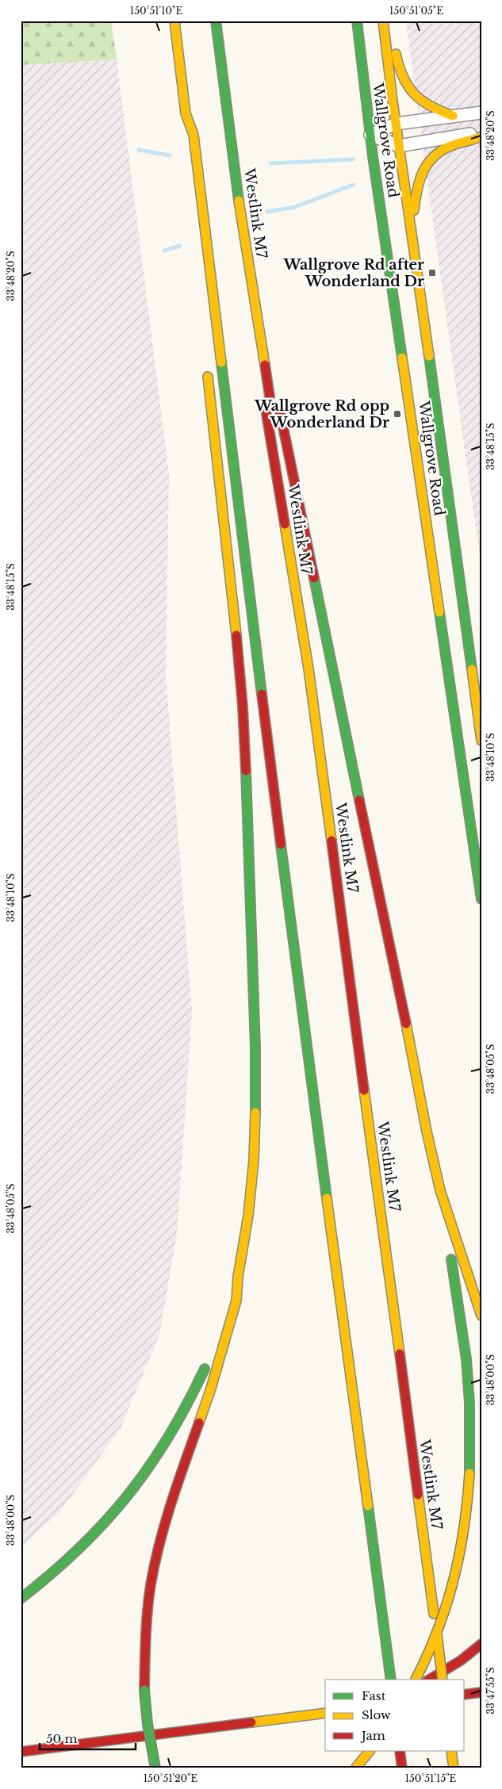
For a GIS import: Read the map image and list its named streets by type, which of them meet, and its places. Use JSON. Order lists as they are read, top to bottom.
{
  "streets": {
    "main road": ["Wallgrove Road", "Westlink M7"]
  },
  "places": {
    "transit": ["Wallgrove Rd after Wonderland Dr", "Wallgrove Rd opp Wonderland Dr"]
  },
  "legend": ["Fast", "Slow", "Jam"],
  "scale_bar": "50 m",
  "coordinates": [
    "150°51'10\"E",
    "150°51'05\"E",
    "33°48'20\"S",
    "33°48'15\"S",
    "33°48'10\"S",
    "33°48'05\"S",
    "33°48'00\"S",
    "33°47'55\"S",
    "150°51'20\"E",
    "150°51'15\"E"
  ]
}
